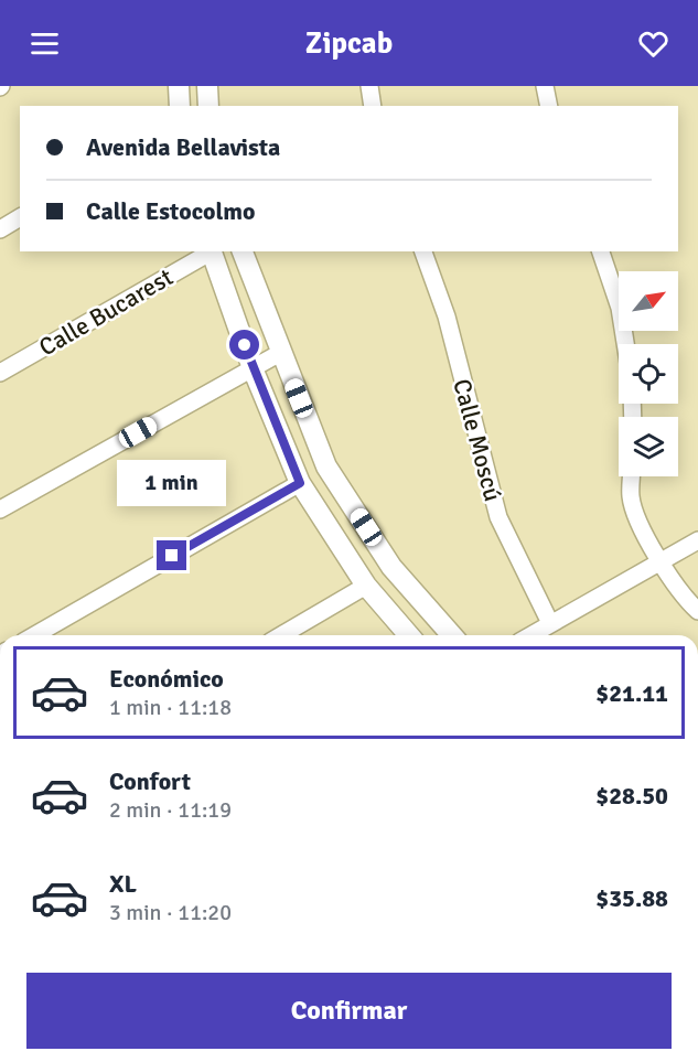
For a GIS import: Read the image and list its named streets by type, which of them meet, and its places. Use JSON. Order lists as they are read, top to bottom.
{
  "streets": {
    "street": ["Calle Bucarest", "Calle Moscú"]
  },
  "north": "top right",
  "page": {
    "header": "Zipcab",
    "banner": ["Avenida Bellavista", "Calle Estocolmo"],
    "bubble": "1 min",
    "list": [
      {
        "name": "Económico",
        "note": "1 min · 11:18",
        "value": "$21.11"
      },
      {
        "name": "Confort",
        "note": "2 min · 11:19",
        "value": "$28.50"
      },
      {
        "name": "XL",
        "note": "3 min · 11:20",
        "value": "$35.88"
      }
    ],
    "buttons": "Confirmar"
  }
}
